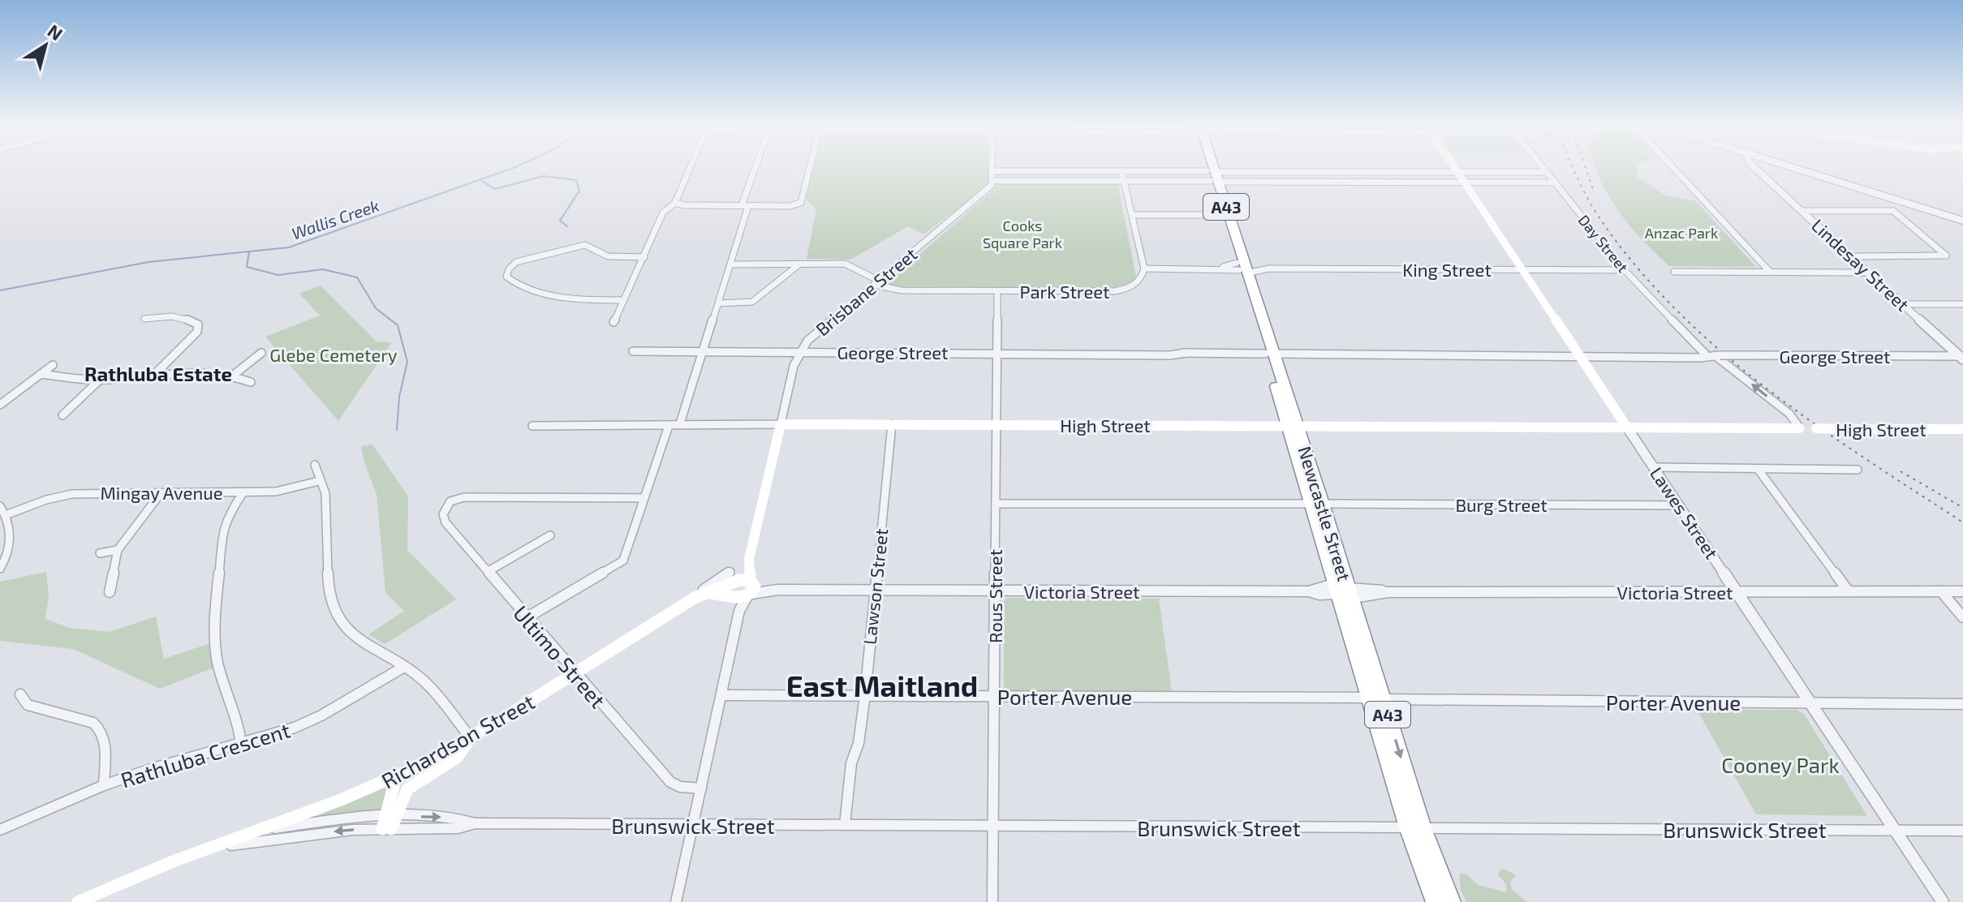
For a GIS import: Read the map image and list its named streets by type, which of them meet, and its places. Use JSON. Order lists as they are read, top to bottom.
{
  "streets": {
    "highway": ["A43", "Newcastle Street"],
    "main road": [
      "Brisbane Street",
      "High Street",
      "Lawes Street",
      "Richardson Street",
      "Brunswick Street"
    ],
    "street": [
      "Day Street",
      "Lindesay Street",
      "King Street",
      "Park Street",
      "George Street",
      "Mingay Avenue",
      "Burg Street",
      "Lawson Street",
      "Victoria Street",
      "Rous Street",
      "Ultimo Street",
      "Porter Avenue",
      "Rathluba Crescent"
    ]
  },
  "crossings": [
    ["Day Street", "King Street"],
    ["Day Street", "George Street"],
    ["Day Street", "High Street"],
    ["Lindesay Street", "George Street"],
    ["King Street", "Park Street"],
    ["King Street", "Lawes Street"],
    ["King Street", "Newcastle Street"],
    ["Brisbane Street", "Park Street"],
    ["Brisbane Street", "George Street"],
    ["Brisbane Street", "High Street"],
    ["Brisbane Street", "Victoria Street"],
    ["Brisbane Street", "Richardson Street"],
    ["Park Street", "Rous Street"],
    ["George Street", "Lawes Street"],
    ["George Street", "Newcastle Street"],
    ["George Street", "Rous Street"],
    ["High Street", "Lawes Street"],
    ["High Street", "Newcastle Street"],
    ["High Street", "Lawson Street"],
    ["High Street", "Rous Street"],
    ["Burg Street", "Lawes Street"],
    ["Burg Street", "Newcastle Street"],
    ["Burg Street", "Rous Street"],
    ["Lawes Street", "Victoria Street"],
    ["Lawes Street", "Porter Avenue"],
    ["Lawes Street", "Brunswick Street"],
    ["Newcastle Street", "Victoria Street"],
    ["Newcastle Street", "Porter Avenue"],
    ["Newcastle Street", "Brunswick Street"],
    ["Lawson Street", "Victoria Street"],
    ["Lawson Street", "Porter Avenue"],
    ["Lawson Street", "Brunswick Street"],
    ["Victoria Street", "Rous Street"],
    ["Rous Street", "Porter Avenue"],
    ["Rous Street", "Brunswick Street"],
    ["Ultimo Street", "Richardson Street"],
    ["Richardson Street", "Brunswick Street"]
  ],
  "districts": ["Rathluba Estate", "East Maitland"],
  "water": ["Wallis Creek"],
  "parks": [
    "Cooks Square Park",
    "Anzac Park",
    "Glebe Cemetery",
    "Cooney Park"
  ],
  "north": "top right"
}
